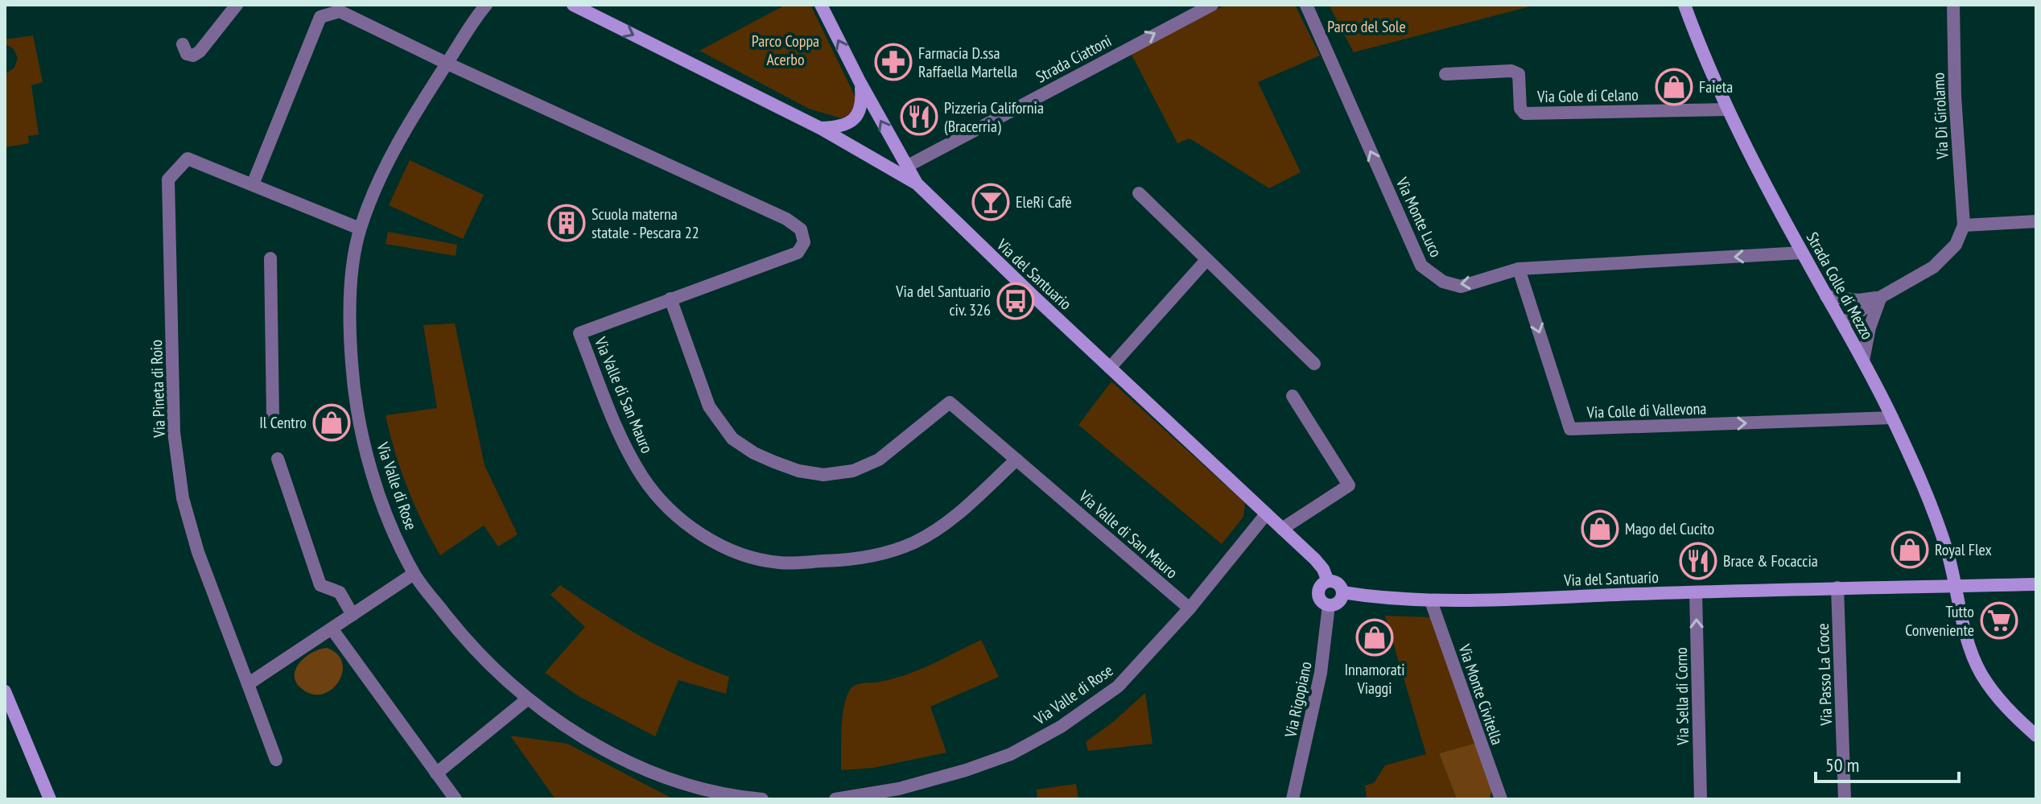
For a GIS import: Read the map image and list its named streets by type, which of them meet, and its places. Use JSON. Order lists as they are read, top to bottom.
{
  "streets": {
    "street": [
      "Strada Ciattoni",
      "Via Gole di Celano",
      "Via Di Girolamo",
      "Via Monte Luco",
      "Via del Santuario",
      "Strada Colle di Mezzo",
      "Via Pineta di Roio",
      "Via Valle di San Mauro",
      "Via Colle di Vallevona",
      "Via Valle di Rose",
      "Via Passo La Croce",
      "Via Monte Civitella",
      "Via Sella di Corno",
      "Via Rigopiano"
    ]
  },
  "crossings": [
    ["Strada Ciattoni", "Via del Santuario"],
    ["Via Gole di Celano", "Strada Colle di Mezzo"],
    ["Via Monte Luco", "Strada Colle di Mezzo"],
    ["Via Monte Luco", "Via Colle di Vallevona"],
    ["Via del Santuario", "Strada Colle di Mezzo"],
    ["Via del Santuario", "Via Valle di Rose"],
    ["Via del Santuario", "Via Passo La Croce"],
    ["Via del Santuario", "Via Monte Civitella"],
    ["Via del Santuario", "Via Sella di Corno"],
    ["Via del Santuario", "Via Rigopiano"],
    ["Strada Colle di Mezzo", "Via Colle di Vallevona"],
    ["Via Pineta di Roio", "Via Valle di Rose"],
    ["Via Valle di San Mauro", "Via Valle di Rose"]
  ],
  "one_way": [
    "Strada Ciattoni",
    "Via Monte Luco",
    "Via Colle di Vallevona",
    "Via Sella di Corno"
  ],
  "parks": ["Parco del Sole", "Parco Coppa Acerbo"],
  "places": {
    "pharmacy": ["Farmacia D.ssa Raffaella Martella"],
    "shop": [
      "Faieta",
      "Il Centro",
      "Mago del Cucito",
      "Royal Flex",
      "Innamorati Viaggi"
    ],
    "restaurant": ["Pizzeria California (Bracerria)", "Brace & Focaccia"],
    "bar": ["EleRi Cafè"],
    "building": ["Scuola materna statale - Pescara 22"],
    "bus stop": ["Via del Santuario civ. 326"],
    "supermarket": ["Tutto Conveniente"]
  },
  "scale_bar": "50 m"
}
